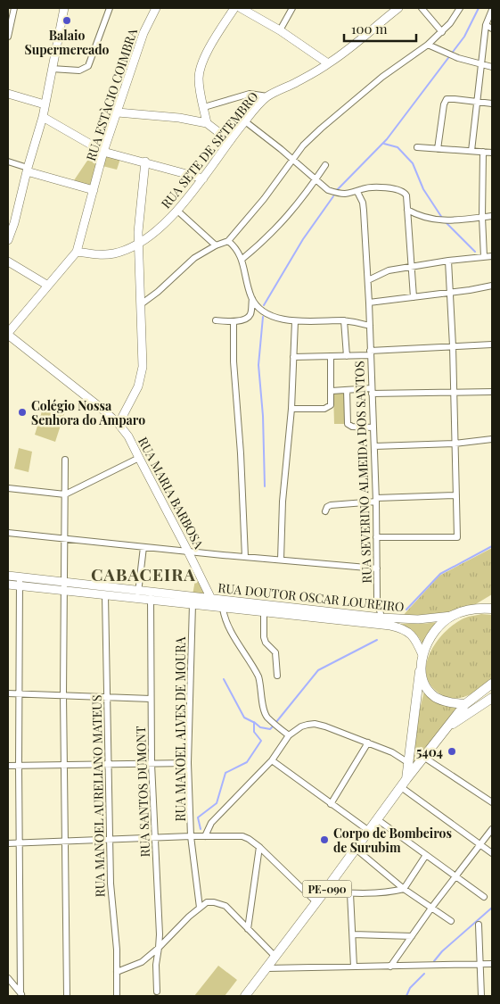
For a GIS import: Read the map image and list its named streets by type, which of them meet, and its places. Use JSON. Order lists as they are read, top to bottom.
{
  "streets": {
    "main road": [
      "RUA ESTÀCIO COIMBRA",
      "RUA SETE DE SETEMBRO",
      "RUA MARIA BARBOSA",
      "RUA DOUTOR OSCAR LOUREIRO",
      "PE-090"
    ],
    "street": [
      "RUA SEVERINO ALMEIDA DOS SANTOS",
      "RUA MANOEL ALVES DE MOURA",
      "RUA SANTOS DUMONT",
      "RUA MANOEL AURELIANO MATEUS"
    ]
  },
  "crossings": [
    ["RUA ESTÀCIO COIMBRA", "RUA SETE DE SETEMBRO"],
    ["RUA SEVERINO ALMEIDA DOS SANTOS", "RUA DOUTOR OSCAR LOUREIRO"],
    ["RUA MARIA BARBOSA", "RUA DOUTOR OSCAR LOUREIRO"],
    ["RUA DOUTOR OSCAR LOUREIRO", "RUA MANOEL ALVES DE MOURA"],
    ["RUA DOUTOR OSCAR LOUREIRO", "RUA SANTOS DUMONT"],
    ["RUA DOUTOR OSCAR LOUREIRO", "RUA MANOEL AURELIANO MATEUS"]
  ],
  "districts": ["CABACEIRA"],
  "places": [
    "Balaio Supermercado",
    "Colégio Nossa Senhora do Amparo",
    "5404",
    "Corpo de Bombeiros de Surubim"
  ],
  "scale_bar": "100 m"
}
